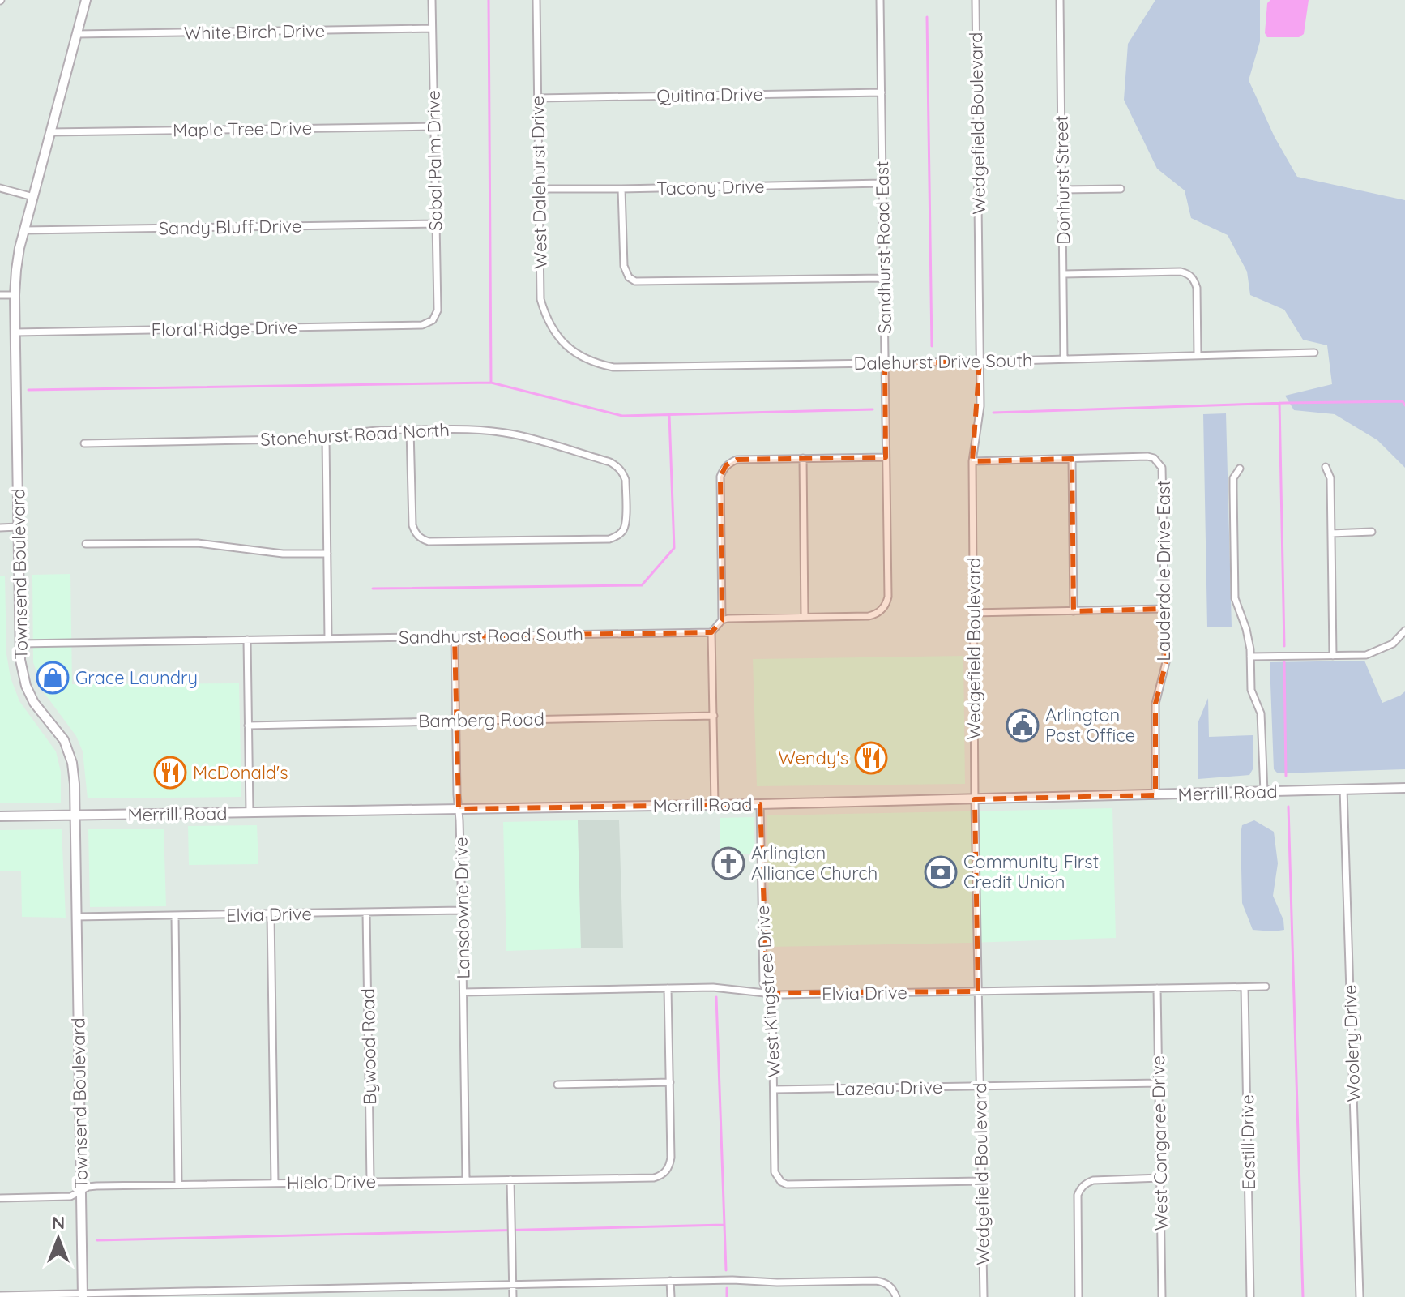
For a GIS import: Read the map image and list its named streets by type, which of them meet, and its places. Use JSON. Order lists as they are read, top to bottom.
{
  "streets": {
    "main road": ["Townsend Boulevard", "Merrill Road"],
    "street": [
      "White Birch Drive",
      "Quitina Drive",
      "Wedgefield Boulevard",
      "Maple Tree Drive",
      "Sabal Palm Drive",
      "Donhurst Street",
      "West Dalehurst Drive",
      "Tacony Drive",
      "Sandy Bluff Drive",
      "Sandhurst Road East",
      "Floral Ridge Drive",
      "Dalehurst Drive South",
      "Stonehurst Road North",
      "Lauderdale Drive East",
      "Sandhurst Road South",
      "Bamberg Road",
      "Lansdowne Drive",
      "Elvia Drive",
      "West Kingstree Drive",
      "Woolery Drive",
      "Bywood Road",
      "Lazeau Drive",
      "Eastill Drive",
      "West Congaree Drive",
      "Hielo Drive"
    ]
  },
  "crossings": [
    ["White Birch Drive", "Sabal Palm Drive"],
    ["White Birch Drive", "Townsend Boulevard"],
    ["Quitina Drive", "West Dalehurst Drive"],
    ["Quitina Drive", "Sandhurst Road East"],
    ["Wedgefield Boulevard", "Dalehurst Drive South"],
    ["Wedgefield Boulevard", "Merrill Road"],
    ["Wedgefield Boulevard", "Elvia Drive"],
    ["Wedgefield Boulevard", "West Kingstree Drive"],
    ["Wedgefield Boulevard", "Lazeau Drive"],
    ["Maple Tree Drive", "Sabal Palm Drive"],
    ["Maple Tree Drive", "Townsend Boulevard"],
    ["Sabal Palm Drive", "Sandy Bluff Drive"],
    ["Sabal Palm Drive", "Floral Ridge Drive"],
    ["Donhurst Street", "Dalehurst Drive South"],
    ["West Dalehurst Drive", "Tacony Drive"],
    ["West Dalehurst Drive", "Dalehurst Drive South"],
    ["Tacony Drive", "Sandhurst Road East"],
    ["Sandy Bluff Drive", "Townsend Boulevard"],
    ["Sandhurst Road East", "Dalehurst Drive South"],
    ["Floral Ridge Drive", "Townsend Boulevard"],
    ["Lauderdale Drive East", "Merrill Road"],
    ["Townsend Boulevard", "Sandhurst Road South"],
    ["Townsend Boulevard", "Merrill Road"],
    ["Townsend Boulevard", "Elvia Drive"],
    ["Townsend Boulevard", "Hielo Drive"],
    ["Sandhurst Road South", "Lansdowne Drive"],
    ["Bamberg Road", "Lansdowne Drive"],
    ["Merrill Road", "Lansdowne Drive"],
    ["Merrill Road", "West Kingstree Drive"],
    ["Merrill Road", "Woolery Drive"],
    ["Lansdowne Drive", "Elvia Drive"],
    ["Lansdowne Drive", "Hielo Drive"],
    ["Elvia Drive", "West Kingstree Drive"],
    ["Elvia Drive", "Bywood Road"],
    ["Elvia Drive", "Eastill Drive"],
    ["Elvia Drive", "West Congaree Drive"],
    ["West Kingstree Drive", "Lazeau Drive"],
    ["Bywood Road", "Hielo Drive"],
    ["Lazeau Drive", "West Congaree Drive"]
  ],
  "places": {
    "shop": ["Grace Laundry"],
    "public building": ["Arlington Post Office"],
    "restaurant": ["Wendy's", "McDonald's"],
    "church": ["Arlington Alliance Church"],
    "bank": ["Community First Credit Union"]
  },
  "north": "top"
}
